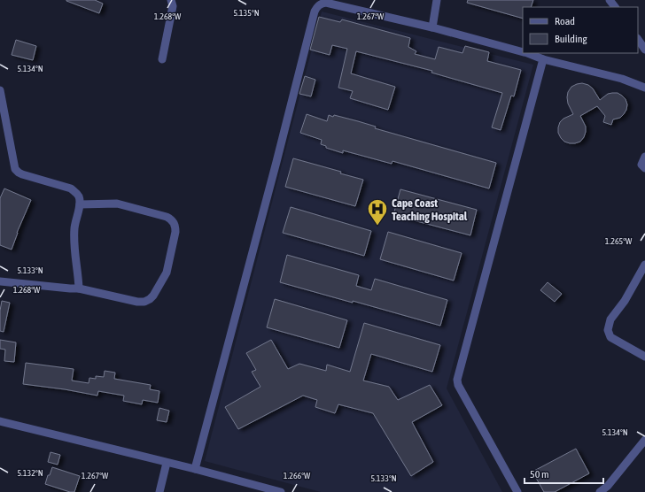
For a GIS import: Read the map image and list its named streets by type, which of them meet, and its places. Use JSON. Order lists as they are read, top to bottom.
{
  "places": {
    "hospital": ["Cape Coast Teaching Hospital"]
  },
  "legend": ["Road", "Building"],
  "scale_bar": "50 m",
  "coordinates": [
    "5.135°N",
    "1.267°W",
    "1.268°W",
    "5.134°N",
    "1.265°W",
    "5.133°N",
    "5.132°N",
    "1.266°W"
  ]
}
